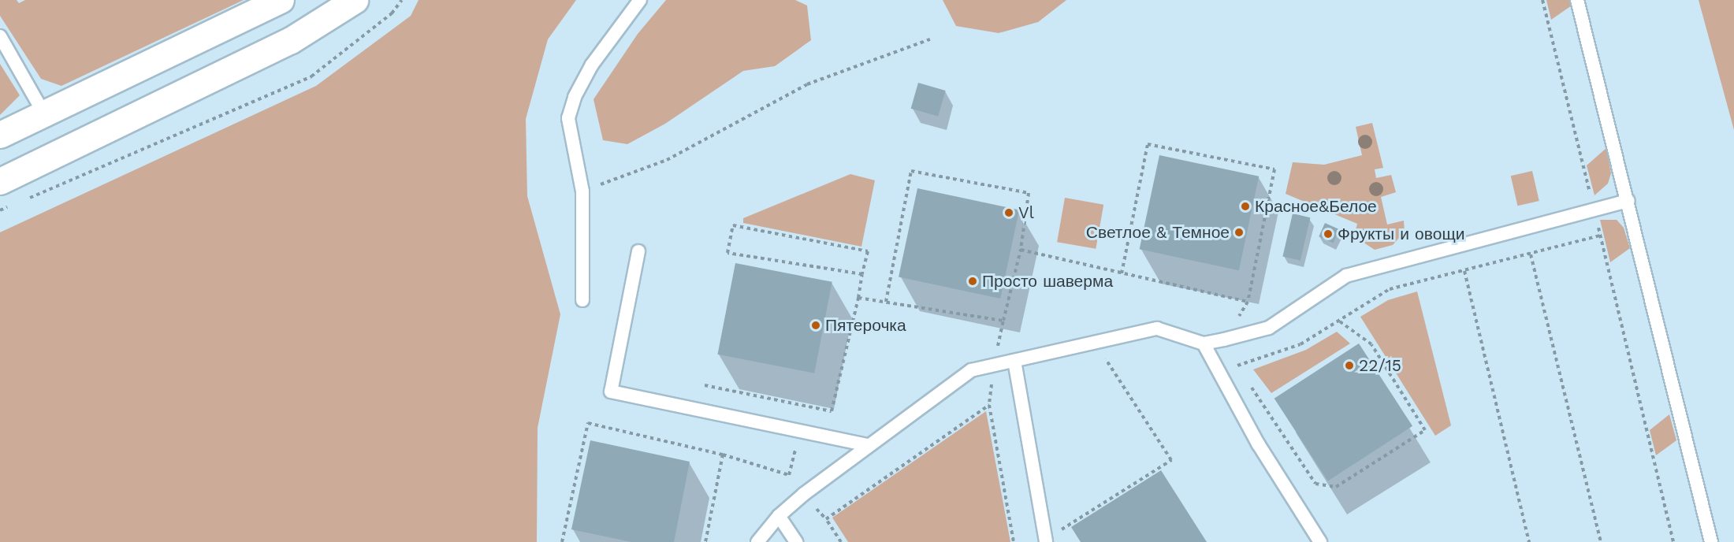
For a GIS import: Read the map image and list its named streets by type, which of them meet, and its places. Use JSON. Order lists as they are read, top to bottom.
{
  "places": [
    "Красное&Белое",
    "Vl",
    "Светлое & Темное",
    "Фрукты и овощи",
    "Просто шаверма",
    "Пятерочка",
    "22/15"
  ]
}
